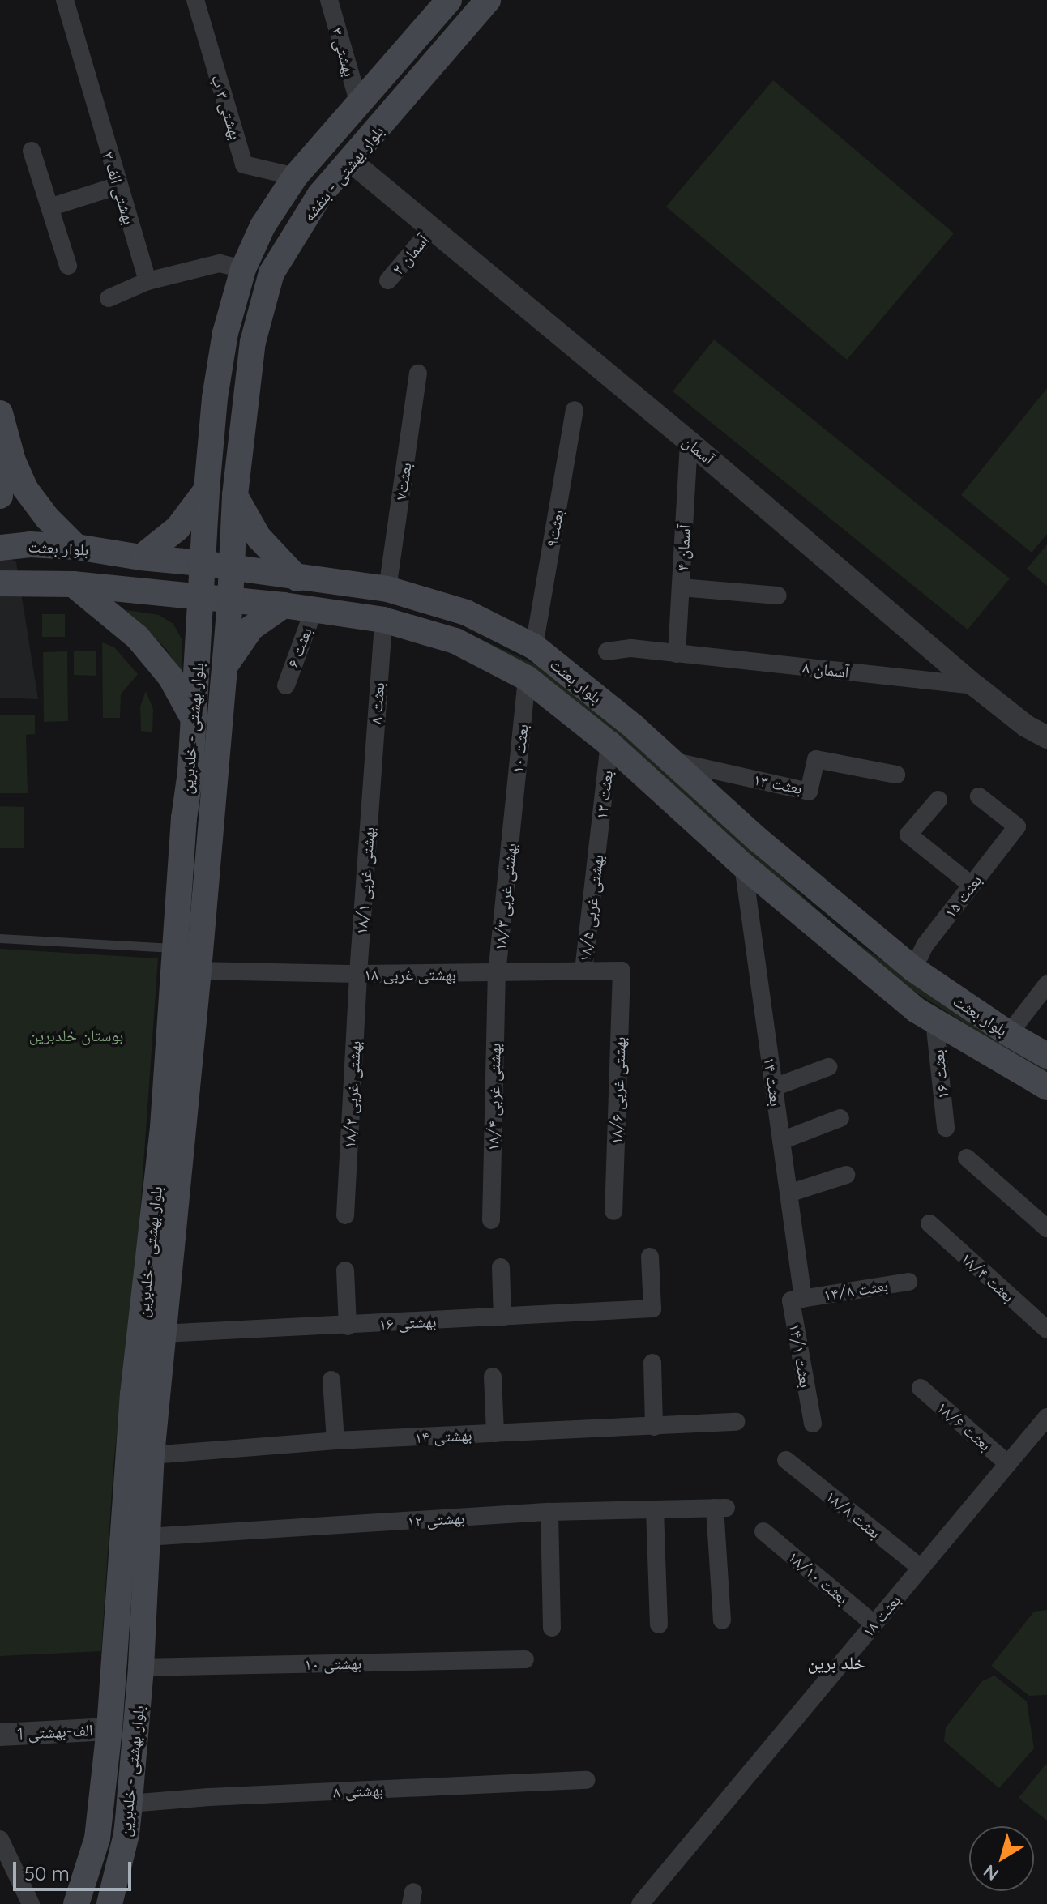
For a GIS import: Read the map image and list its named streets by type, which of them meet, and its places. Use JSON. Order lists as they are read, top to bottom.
{
  "streets": {
    "main road": ["بلوار بهشتی - بنفشه", "بلوار بعثت", "بلوار بهشتی - خلدبرین"],
    "street": [
      "بهشتی ۳",
      "بهشتی ۳ ب",
      "بهشتی الف ۳",
      "۲ آسمان",
      "آسمان",
      "بعثت۷",
      "بعثت۹",
      "۴ آسمان",
      "۶ بعثت",
      "۸ آسمان",
      "۸ بعثت",
      "۱۰ بعثت",
      "۱۳ بعثت",
      "۱۲ بعثت",
      "بهشتی غربی ۱۸/۱",
      "بعثت ۱۵",
      "بهشتی غربی ۱۸/۳",
      "بهشتی غربی ۱۸/۵",
      "بهشتی غربی ۱۸",
      "بعثت ۱۶",
      "بعثت ۱۴",
      "بهشتی غربی ۱۸/۶",
      "بهشتی غربی ۱۸/۲",
      "بهشتی غربی ۱۸/۴",
      "۱۸/۴ بعثت",
      "۱۴/۸ بعثت",
      "۱۶ بهشتی",
      "۱۴/۱ بعثت",
      "۱۸/۶ بعثت",
      "۱۴ بهشتی",
      "۱۸/۸ بعثت",
      "۱۲ بهشتی",
      "۱۸/۱۰ بعثت",
      "بعثت ۱۸",
      "۱۰ بهشتی",
      "1 الف-بهشتی",
      "۸ بهشتی"
    ]
  },
  "crossings": [
    ["بهشتی ۳", "بلوار بهشتی - بنفشه"],
    ["بهشتی ۳ ب", "بلوار بهشتی - بنفشه"],
    ["بلوار بهشتی - بنفشه", "آسمان"],
    ["بلوار بهشتی - بنفشه", "بلوار بعثت"],
    ["بلوار بهشتی - بنفشه", "بلوار بهشتی - خلدبرین"],
    ["۲ آسمان", "آسمان"],
    ["آسمان", "۴ آسمان"],
    ["آسمان", "۸ آسمان"],
    ["بعثت۷", "بلوار بعثت"],
    ["بعثت۹", "بلوار بعثت"],
    ["بلوار بعثت", "۶ بعثت"],
    ["بلوار بعثت", "۸ بعثت"],
    ["بلوار بعثت", "بلوار بهشتی - خلدبرین"],
    ["بلوار بعثت", "۱۰ بعثت"],
    ["بلوار بعثت", "۱۳ بعثت"],
    ["بلوار بعثت", "۱۲ بعثت"],
    ["بلوار بعثت", "بعثت ۱۵"],
    ["بلوار بعثت", "بعثت ۱۶"],
    ["بلوار بعثت", "بعثت ۱۴"],
    ["۴ آسمان", "۸ آسمان"],
    ["۸ بعثت", "بهشتی غربی ۱۸/۱"],
    ["بلوار بهشتی - خلدبرین", "بهشتی غربی ۱۸"],
    ["بلوار بهشتی - خلدبرین", "۱۶ بهشتی"],
    ["بلوار بهشتی - خلدبرین", "۱۴ بهشتی"],
    ["بلوار بهشتی - خلدبرین", "۱۲ بهشتی"],
    ["بلوار بهشتی - خلدبرین", "۱۰ بهشتی"],
    ["بلوار بهشتی - خلدبرین", "1 الف-بهشتی"],
    ["بلوار بهشتی - خلدبرین", "۸ بهشتی"],
    ["۱۰ بعثت", "بهشتی غربی ۱۸/۳"],
    ["۱۲ بعثت", "بهشتی غربی ۱۸/۵"],
    ["بهشتی غربی ۱۸/۱", "بهشتی غربی ۱۸"],
    ["بهشتی غربی ۱۸/۱", "بهشتی غربی ۱۸/۲"],
    ["بهشتی غربی ۱۸/۳", "بهشتی غربی ۱۸"],
    ["بهشتی غربی ۱۸/۳", "بهشتی غربی ۱۸/۴"],
    ["بهشتی غربی ۱۸/۵", "بهشتی غربی ۱۸"],
    ["بهشتی غربی ۱۸", "بهشتی غربی ۱۸/۶"],
    ["بهشتی غربی ۱۸", "بهشتی غربی ۱۸/۲"],
    ["بهشتی غربی ۱۸", "بهشتی غربی ۱۸/۴"],
    ["بعثت ۱۴", "۱۴/۸ بعثت"],
    ["بعثت ۱۴", "۱۴/۱ بعثت"],
    ["۱۴/۸ بعثت", "۱۴/۱ بعثت"],
    ["۱۸/۶ بعثت", "بعثت ۱۸"],
    ["۱۸/۸ بعثت", "بعثت ۱۸"],
    ["۱۸/۱۰ بعثت", "بعثت ۱۸"]
  ],
  "districts": ["خلد برین"],
  "parks": ["بوستان خلدبرین"],
  "scale_bar": "50 m",
  "north": "bottom left"
}
